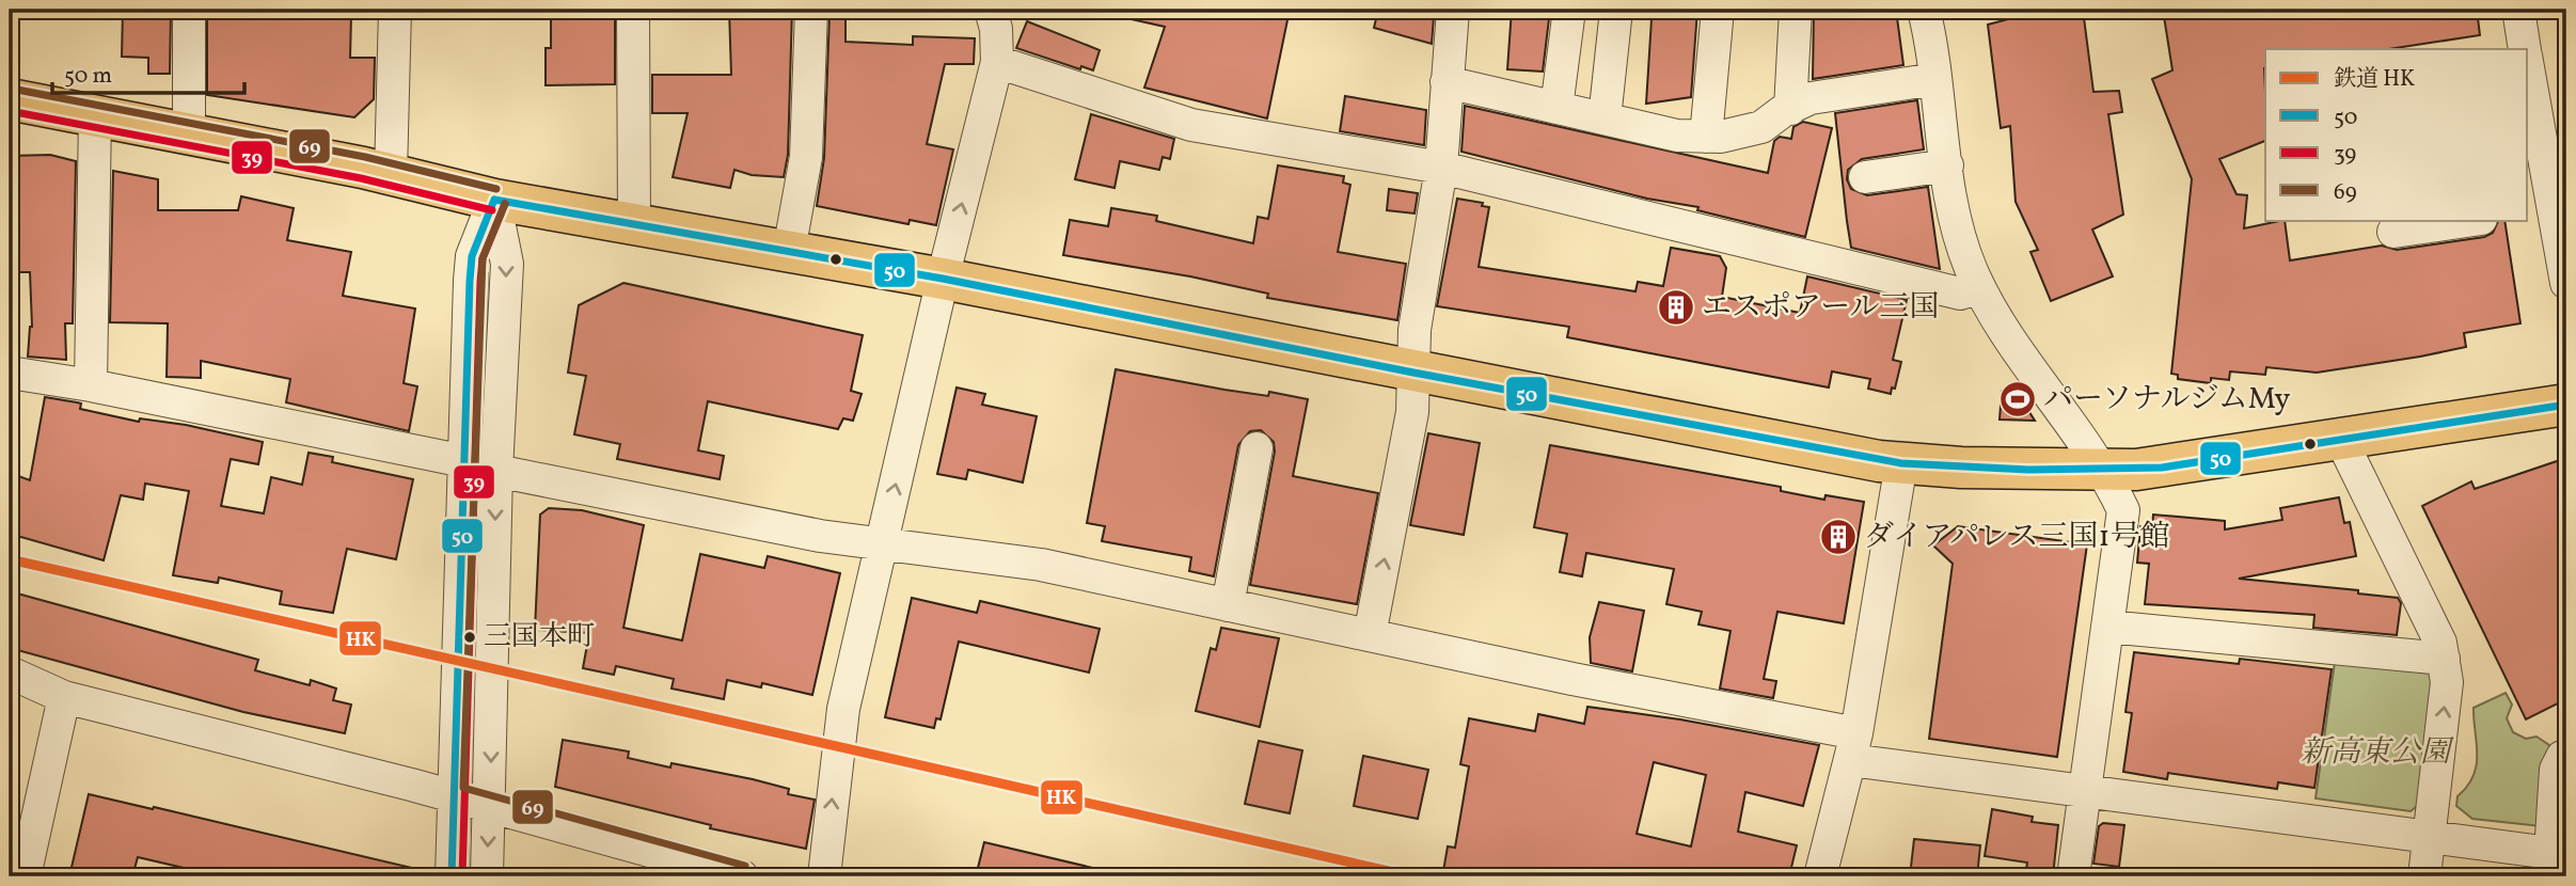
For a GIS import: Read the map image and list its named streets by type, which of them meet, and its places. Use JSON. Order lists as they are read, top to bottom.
{
  "parks": ["新高東公園"],
  "places": {
    "building": ["エスポアール三国", "ダイアパレス三国1号館"],
    "sports": ["パーソナルジムMy"],
    "other": ["三国本町"]
  },
  "lines": [
    "transit line 69",
    "transit line 39",
    "transit line 50",
    "rail line HK"
  ],
  "legend": [
    "鉄道 HK",
    "50",
    "39",
    "69"
  ],
  "scale_bar": "50 m"
}
